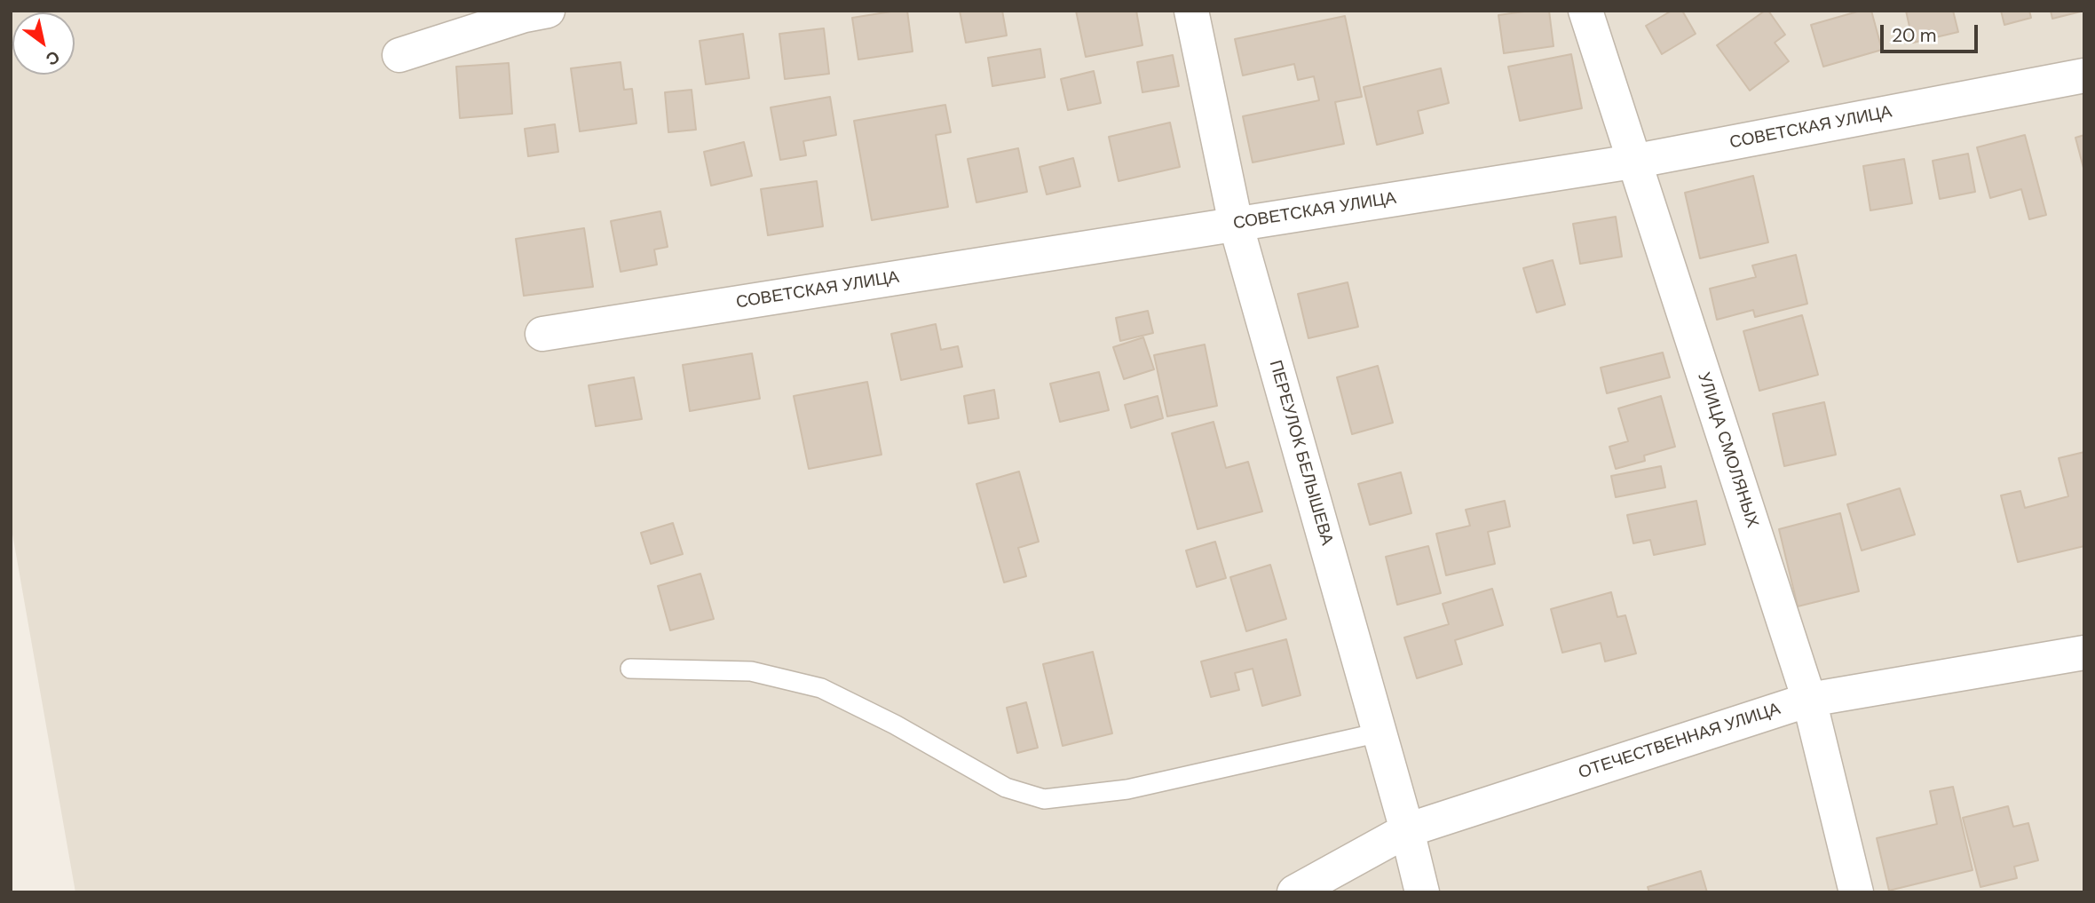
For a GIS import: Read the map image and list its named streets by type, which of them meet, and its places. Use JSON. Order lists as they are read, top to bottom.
{
  "streets": {
    "street": [
      "СОВЕТСКАЯ УЛИЦА",
      "УЛИЦА СМОЛЯНЫХ",
      "ПЕРЕУЛОК БЕЛЫШЕВА",
      "ОТЕЧЕСТВЕННАЯ УЛИЦА"
    ]
  },
  "crossings": [
    ["СОВЕТСКАЯ УЛИЦА", "УЛИЦА СМОЛЯНЫХ"],
    ["СОВЕТСКАЯ УЛИЦА", "ПЕРЕУЛОК БЕЛЫШЕВА"],
    ["УЛИЦА СМОЛЯНЫХ", "ОТЕЧЕСТВЕННАЯ УЛИЦА"],
    ["ПЕРЕУЛОК БЕЛЫШЕВА", "ОТЕЧЕСТВЕННАЯ УЛИЦА"]
  ],
  "scale_bar": "20 m",
  "north": "bottom right"
}
